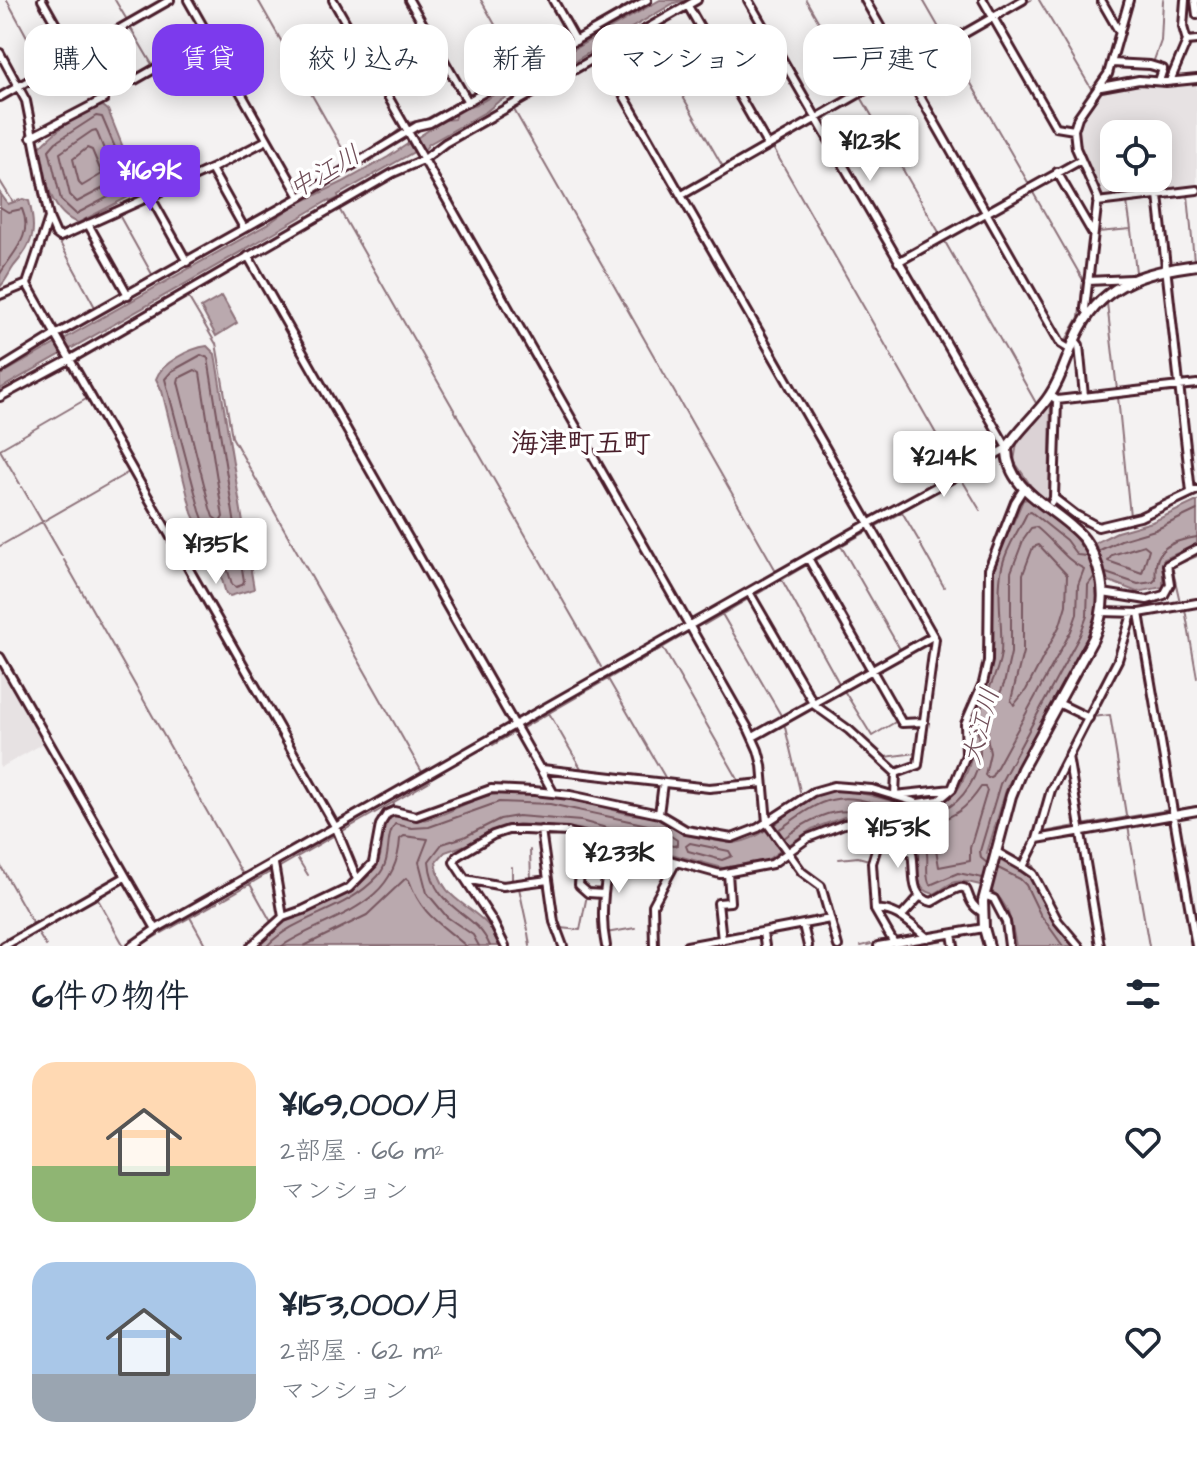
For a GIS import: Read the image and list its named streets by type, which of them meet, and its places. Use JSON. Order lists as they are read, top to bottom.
{
  "districts": ["海津町五町"],
  "water": ["中江川", "大江川"],
  "page": {
    "chip": [
      "購入",
      "賃貸",
      "絞り込み",
      "新着",
      "マンション",
      "一戸建て"
    ],
    "price": [
      "¥123K",
      "¥169K",
      "¥214K",
      "¥135K",
      "¥153K",
      "¥233K"
    ],
    "heading": "6件の物件",
    "list": [
      {
        "name": "¥169,000/月",
        "note": "2部屋 · 66 m² · マンション"
      },
      {
        "name": "¥153,000/月",
        "note": "2部屋 · 62 m² · マンション"
      }
    ]
  }
}
